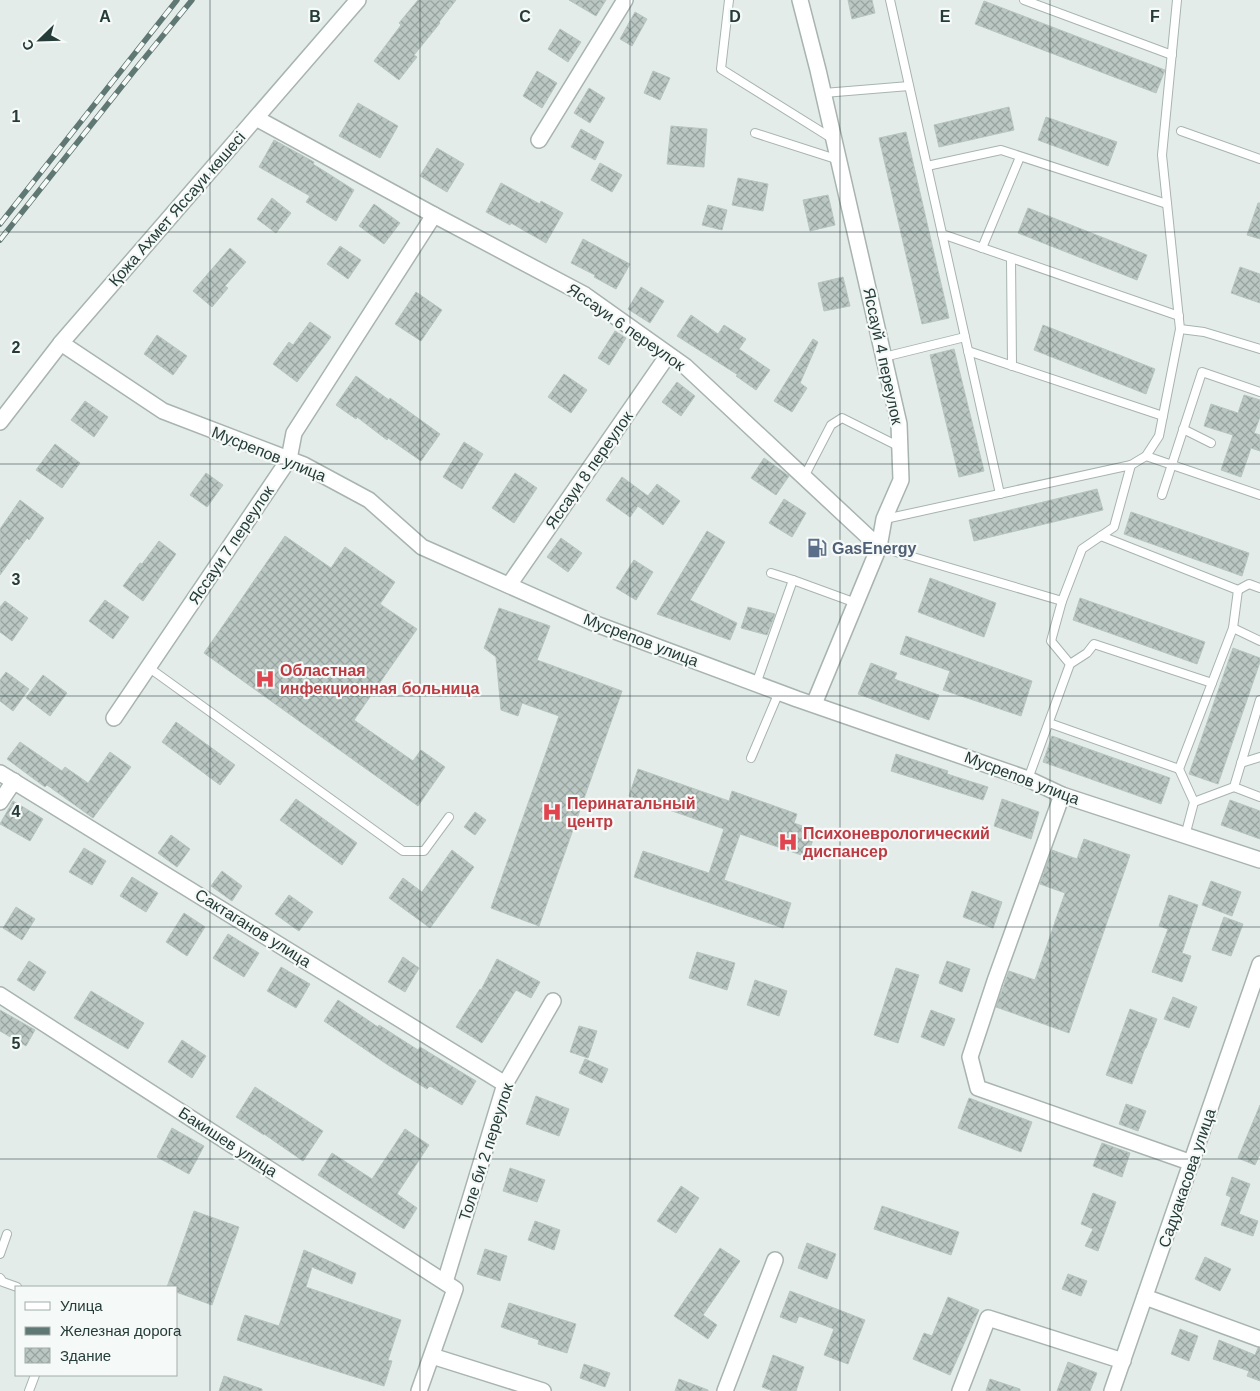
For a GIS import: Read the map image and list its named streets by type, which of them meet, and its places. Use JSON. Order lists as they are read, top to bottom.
{
  "streets": {
    "street": [
      "Қожа Ахмет Яссауи көшесі",
      "Яссауи 6 переулок",
      "Яссауй 4 переулок",
      "Мусрепов улица",
      "Яссауи 8 переулок",
      "Яссауи 7 переулок",
      "Сактаганов улица",
      "Бакишев улица",
      "Толе би 2 переулок",
      "Садуакасова улица"
    ]
  },
  "crossings": [
    ["Қожа Ахмет Яссауи көшесі", "Яссауи 6 переулок"],
    ["Қожа Ахмет Яссауи көшесі", "Мусрепов улица"],
    ["Яссауи 6 переулок", "Яссауй 4 переулок"],
    ["Яссауи 6 переулок", "Яссауи 8 переулок"],
    ["Яссауи 6 переулок", "Яссауи 7 переулок"],
    ["Яссауй 4 переулок", "Мусрепов улица"],
    ["Мусрепов улица", "Яссауи 8 переулок"],
    ["Мусрепов улица", "Яссауи 7 переулок"],
    ["Сактаганов улица", "Толе би 2 переулок"],
    ["Бакишев улица", "Толе би 2 переулок"]
  ],
  "places": {
    "fuel station": ["GasEnergy"],
    "hospital": ["Областная инфекционная больница", "Перинатальный центр", "Психоневрологический диспансер"]
  },
  "legend": ["Улица", "Железная дорога", "Здание"],
  "north": "bottom left",
  "grid": {
    "columns": [
      "A",
      "B",
      "C",
      "D",
      "E",
      "F"
    ],
    "rows": [
      "1",
      "2",
      "3",
      "4",
      "5"
    ]
  }
}
